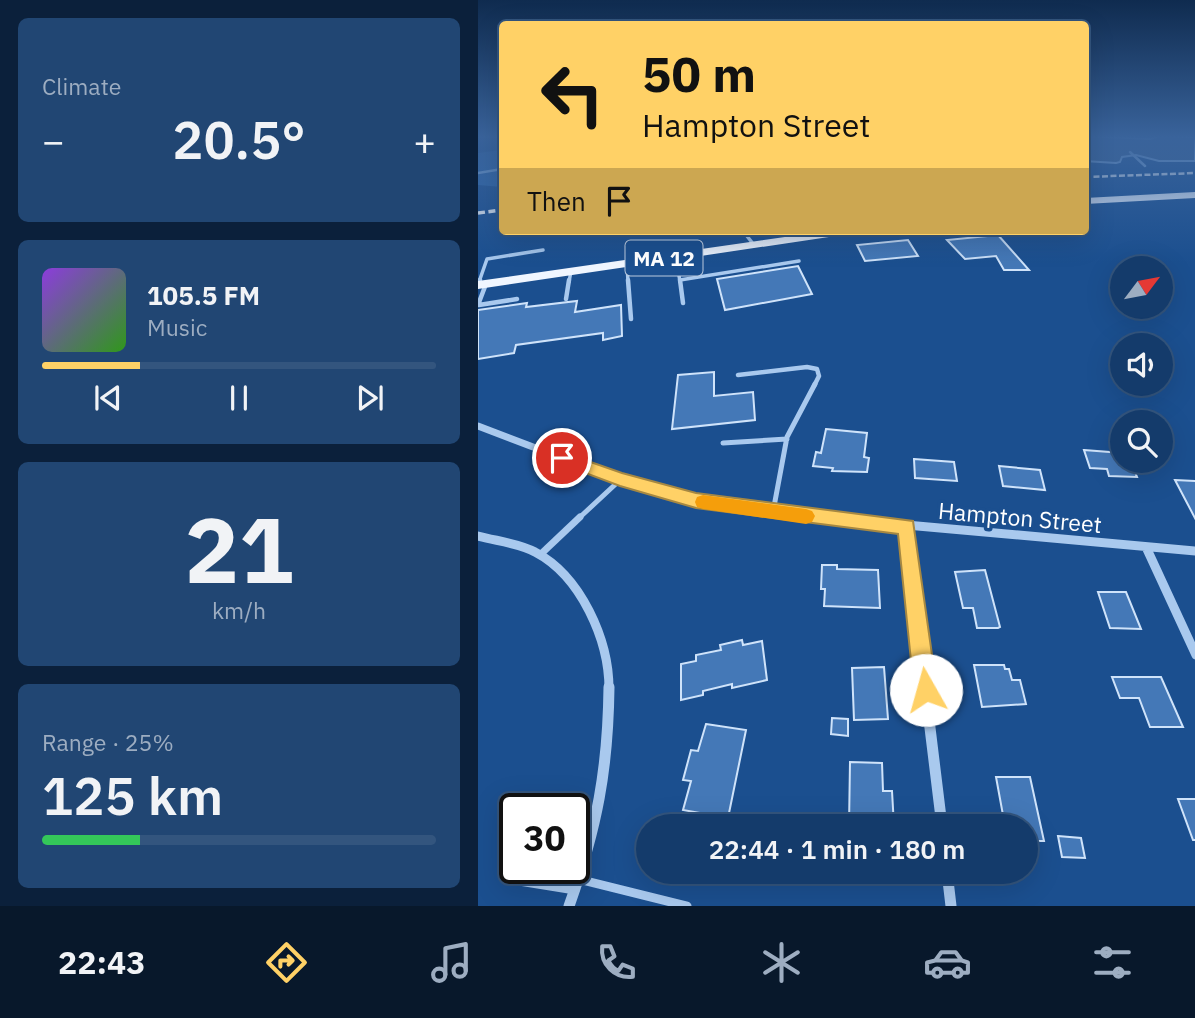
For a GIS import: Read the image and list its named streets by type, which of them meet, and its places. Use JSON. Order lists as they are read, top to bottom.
{
  "streets": {
    "main road": ["MA 12"],
    "street": ["Hampton Street"]
  },
  "north": "top right",
  "page": {
    "tile": [
      "Climate",
      ["21", "km/h"],
      ["Range · 25%", "125 km"]
    ],
    "turn": ["50 m", "Hampton Street"],
    "heat": ["−", "20.5°", "+"],
    "then": "Then",
    "song": ["105.5 FM", "Music"],
    "limit": "30",
    "trip": "22:44 · 1 min · 180 m",
    "tabs": "22:43"
  }
}
